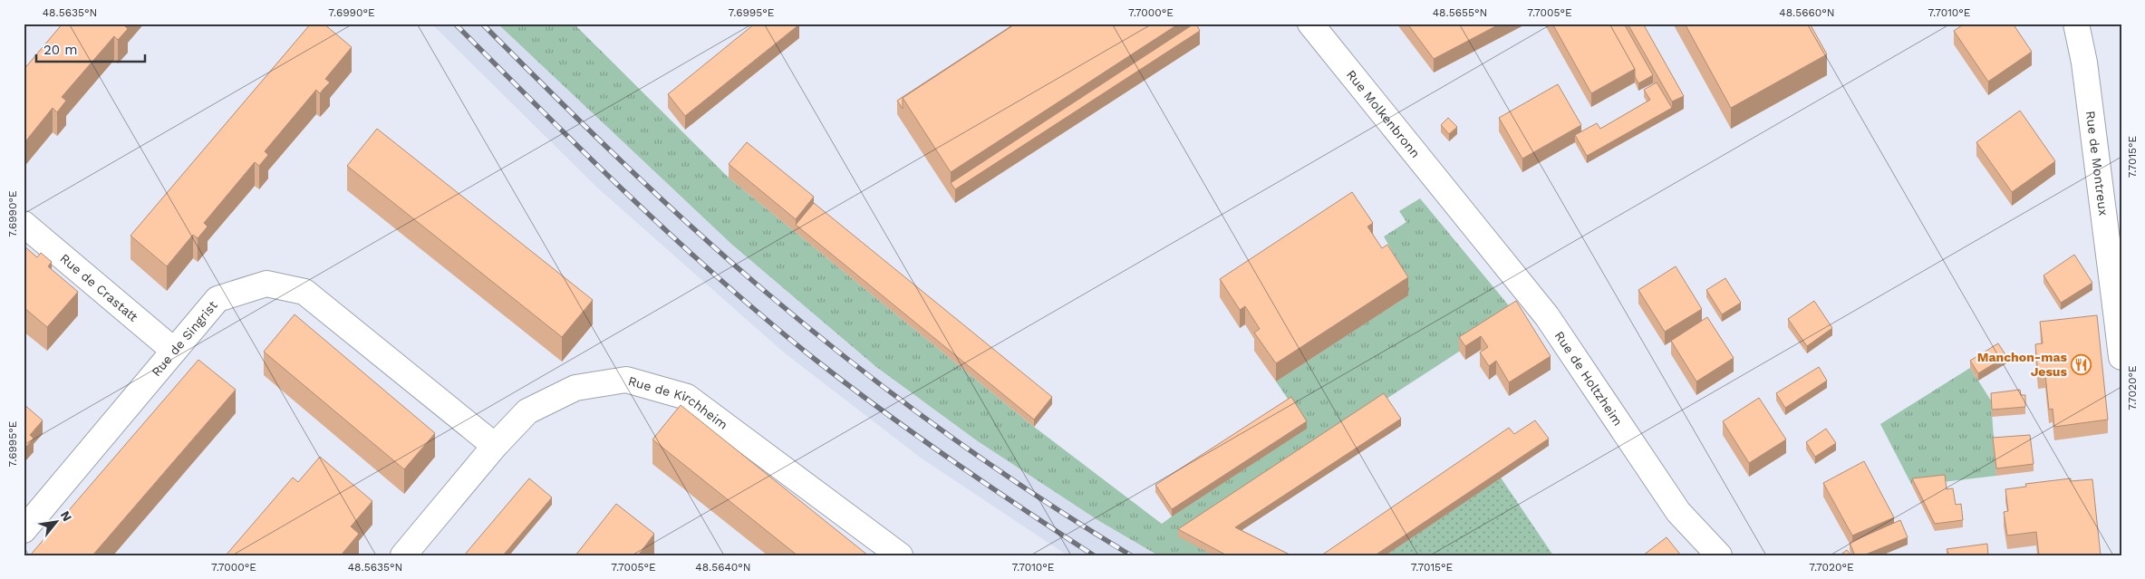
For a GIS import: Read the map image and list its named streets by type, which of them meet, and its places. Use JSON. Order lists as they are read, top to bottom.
{
  "streets": {
    "street": [
      "Rue Molkenbronn",
      "Rue de Montreux",
      "Rue de Crastatt",
      "Rue de Singrist",
      "Rue de Holtzheim",
      "Rue de Kirchheim"
    ]
  },
  "crossings": [
    ["Rue Molkenbronn", "Rue de Holtzheim"],
    ["Rue de Crastatt", "Rue de Singrist"],
    ["Rue de Singrist", "Rue de Kirchheim"]
  ],
  "places": {
    "restaurant": ["Manchon-mas Jesus"]
  },
  "scale_bar": "20 m",
  "north": "top right",
  "coordinates": [
    "48.5635°N",
    "7.6990°E",
    "7.6995°E",
    "7.7000°E",
    "48.5655°N",
    "7.7005°E",
    "48.5660°N",
    "7.7010°E",
    "7.7015°E",
    "7.7020°E",
    "48.5640°N"
  ]
}
